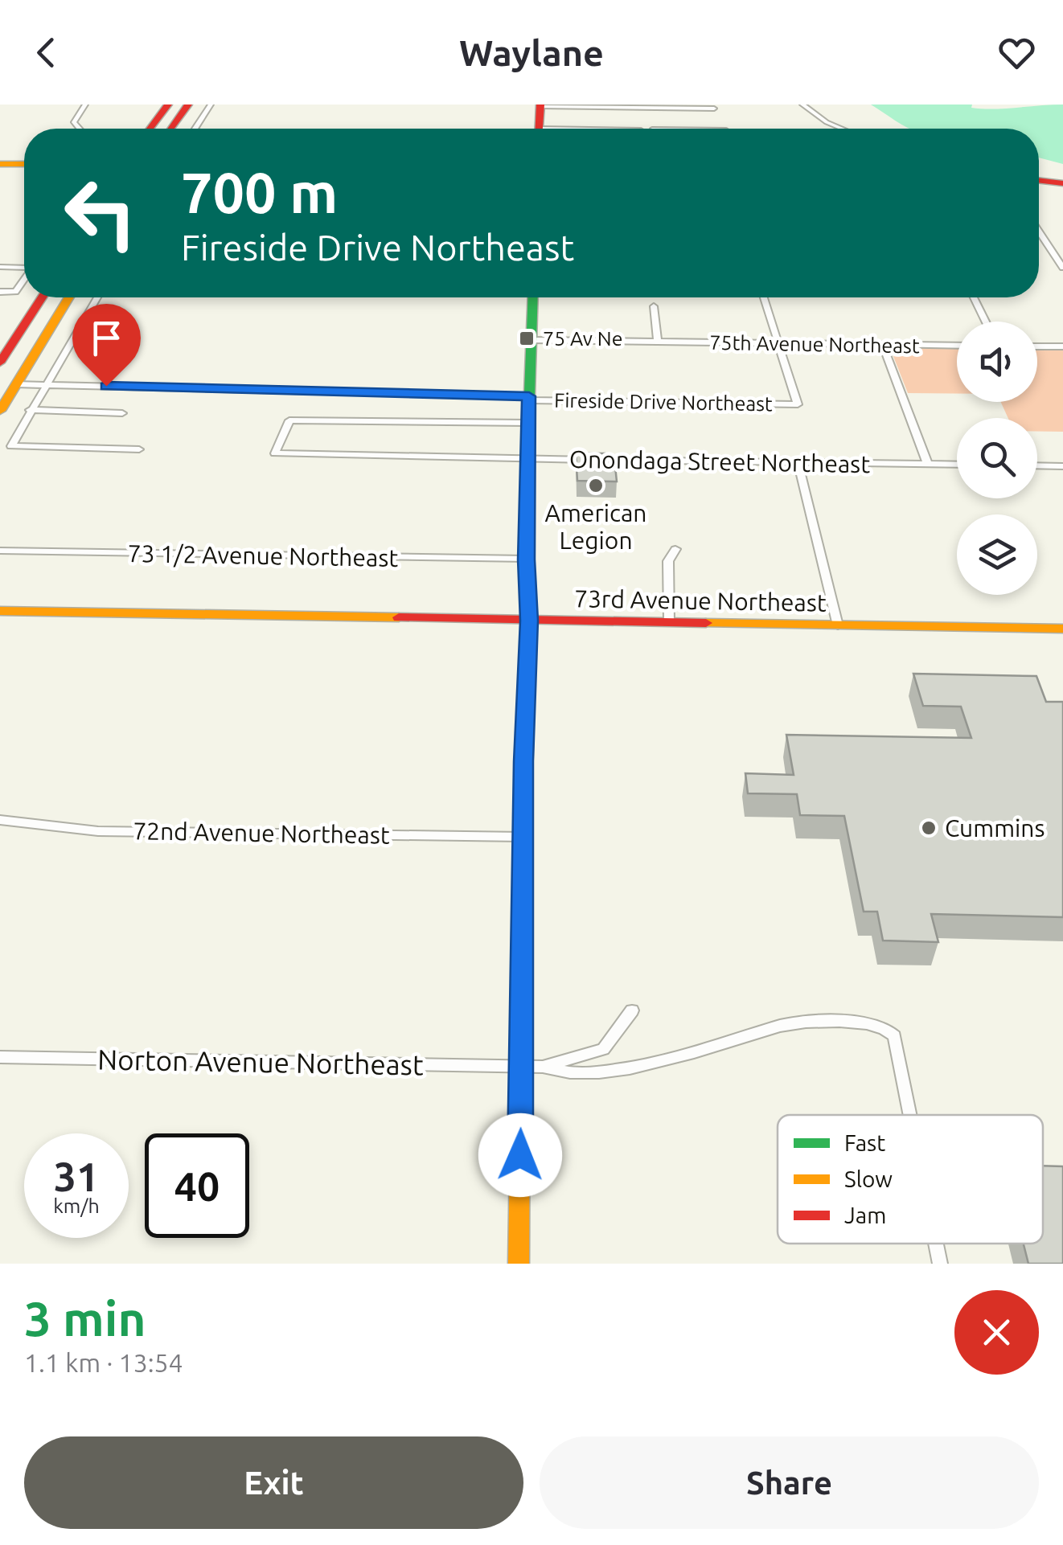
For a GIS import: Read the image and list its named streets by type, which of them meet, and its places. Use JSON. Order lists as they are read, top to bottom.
{
  "streets": {
    "main road": ["73rd Avenue Northeast"],
    "street": [
      "75th Avenue Northeast",
      "Fireside Drive Northeast",
      "Onondaga Street Northeast",
      "73 1/2 Avenue Northeast",
      "72nd Avenue Northeast",
      "Norton Avenue Northeast"
    ]
  },
  "crossings": [
    ["75th Avenue Northeast", "Fireside Drive Northeast"]
  ],
  "places": {
    "transit": ["75 Av Ne"],
    "other": ["American Legion", "Cummins"]
  },
  "legend": ["Fast", "Slow", "Jam"],
  "page": {
    "header": "Waylane",
    "turn": ["700 m", "Fireside Drive Northeast"],
    "speed": "31 km/h",
    "limit": "40",
    "heading": ["3 min", "1.1 km · 13:54"],
    "buttons": ["Exit", "Share"]
  }
}
